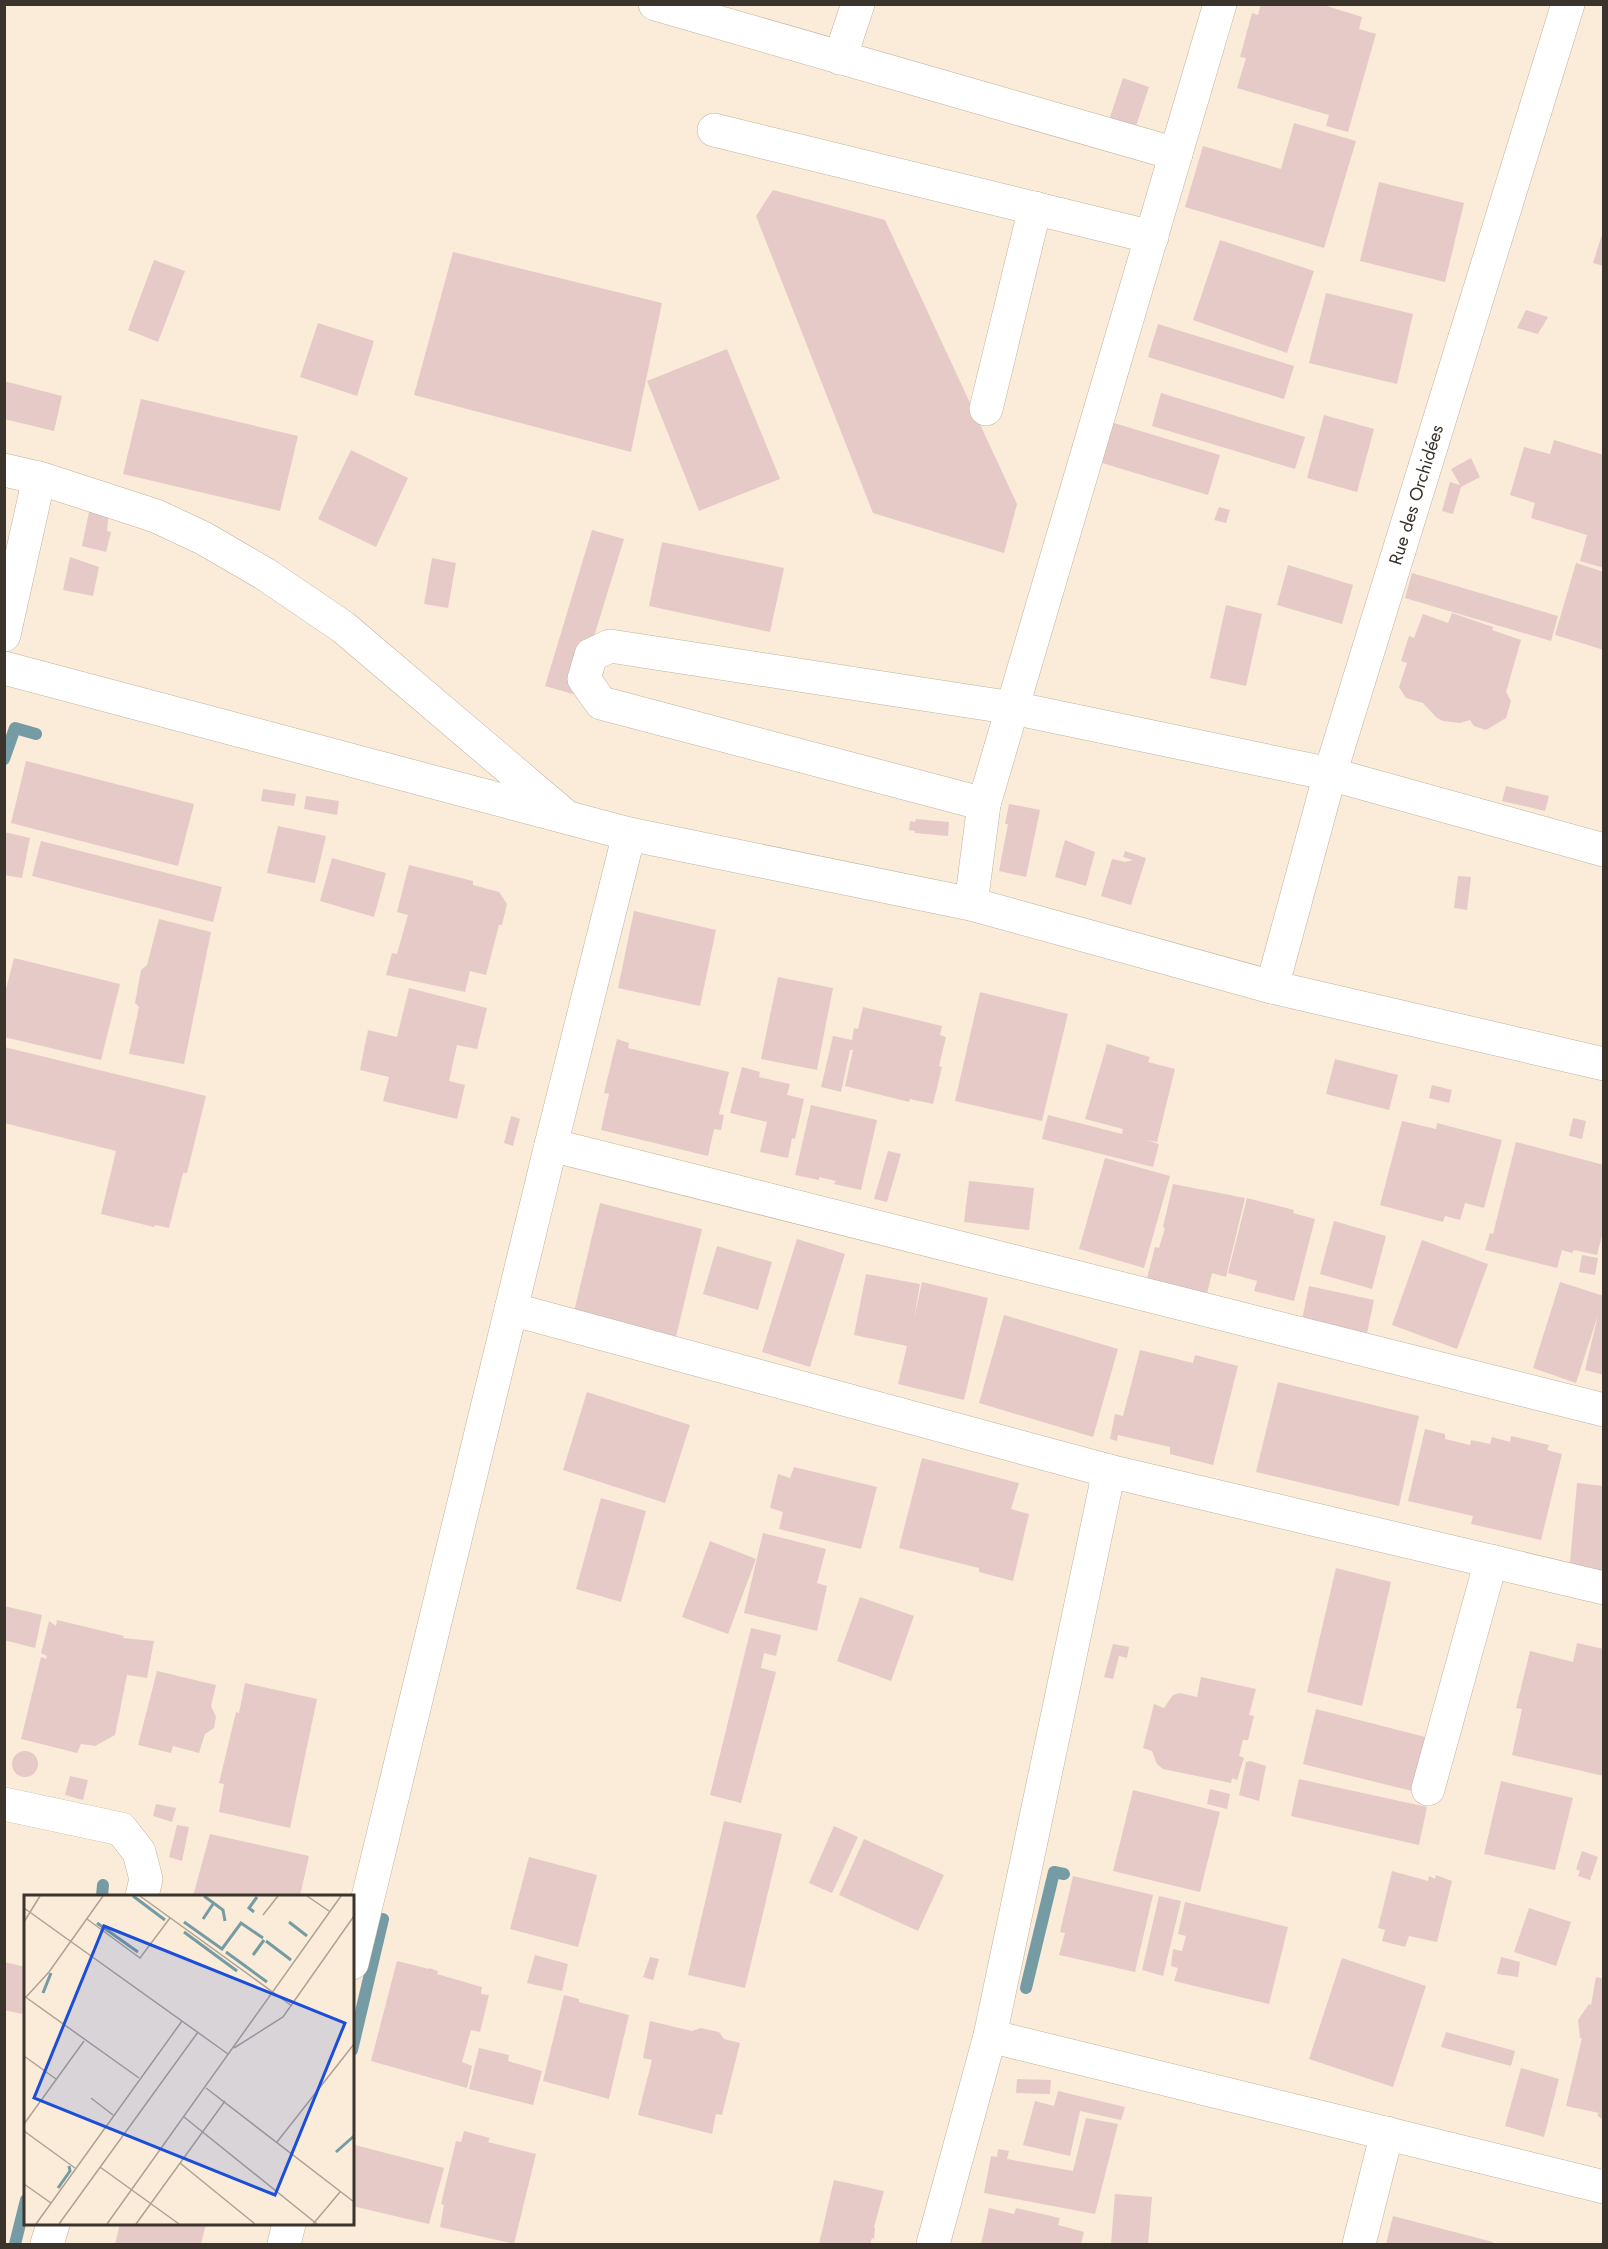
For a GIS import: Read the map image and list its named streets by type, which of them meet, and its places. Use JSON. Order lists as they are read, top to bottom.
{
  "streets": {
    "street": ["Rue des Orchidées"]
  }
}
